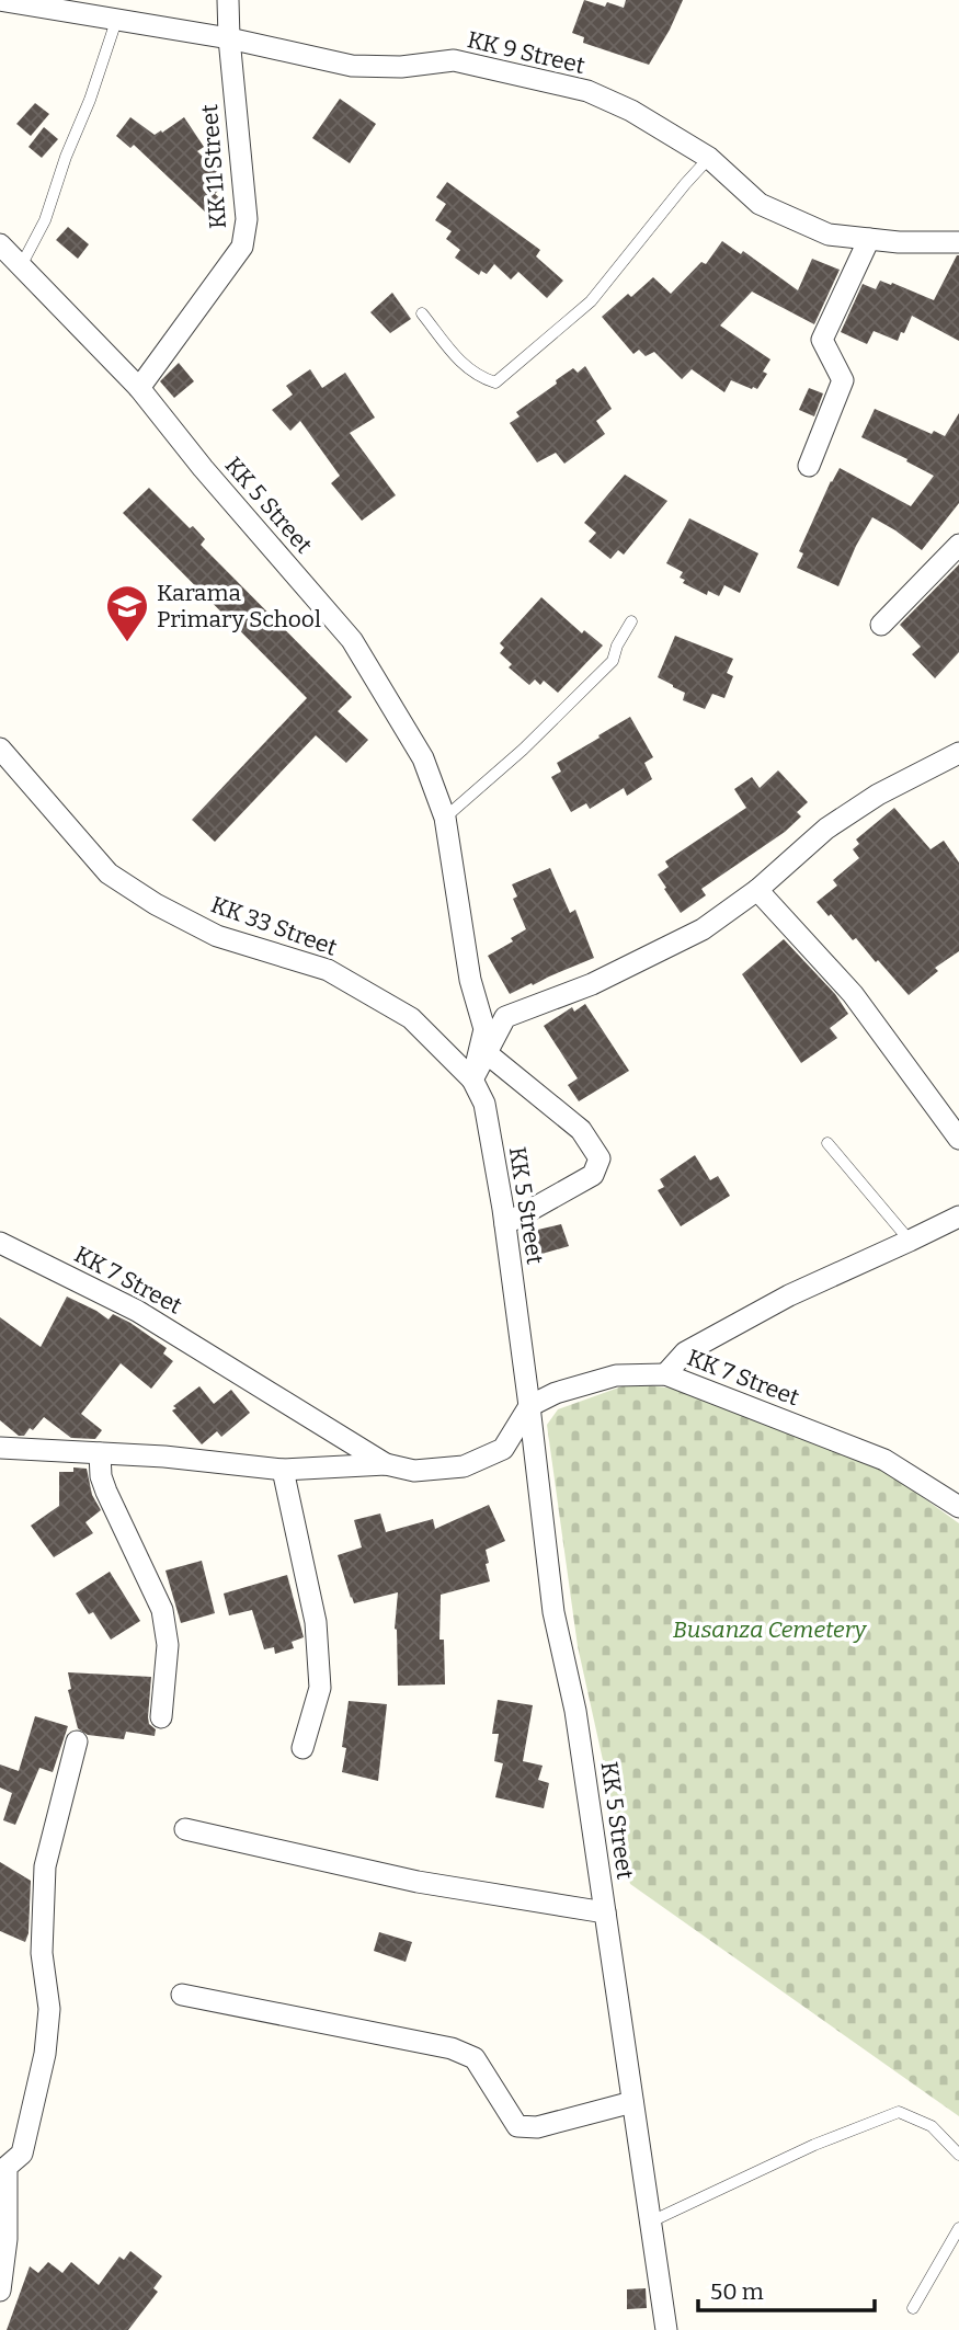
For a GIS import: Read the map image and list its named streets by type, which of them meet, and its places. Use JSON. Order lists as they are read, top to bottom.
{
  "streets": {
    "street": [
      "KK 9 Street",
      "KK 11 Street",
      "KK 5 Street",
      "KK 33 Street",
      "KK 7 Street"
    ]
  },
  "crossings": [
    ["KK 9 Street", "KK 11 Street"],
    ["KK 11 Street", "KK 5 Street"],
    ["KK 5 Street", "KK 33 Street"],
    ["KK 5 Street", "KK 7 Street"]
  ],
  "parks": ["Busanza Cemetery"],
  "places": {
    "school or university": ["Karama Primary School"]
  },
  "scale_bar": "50 m"
}
